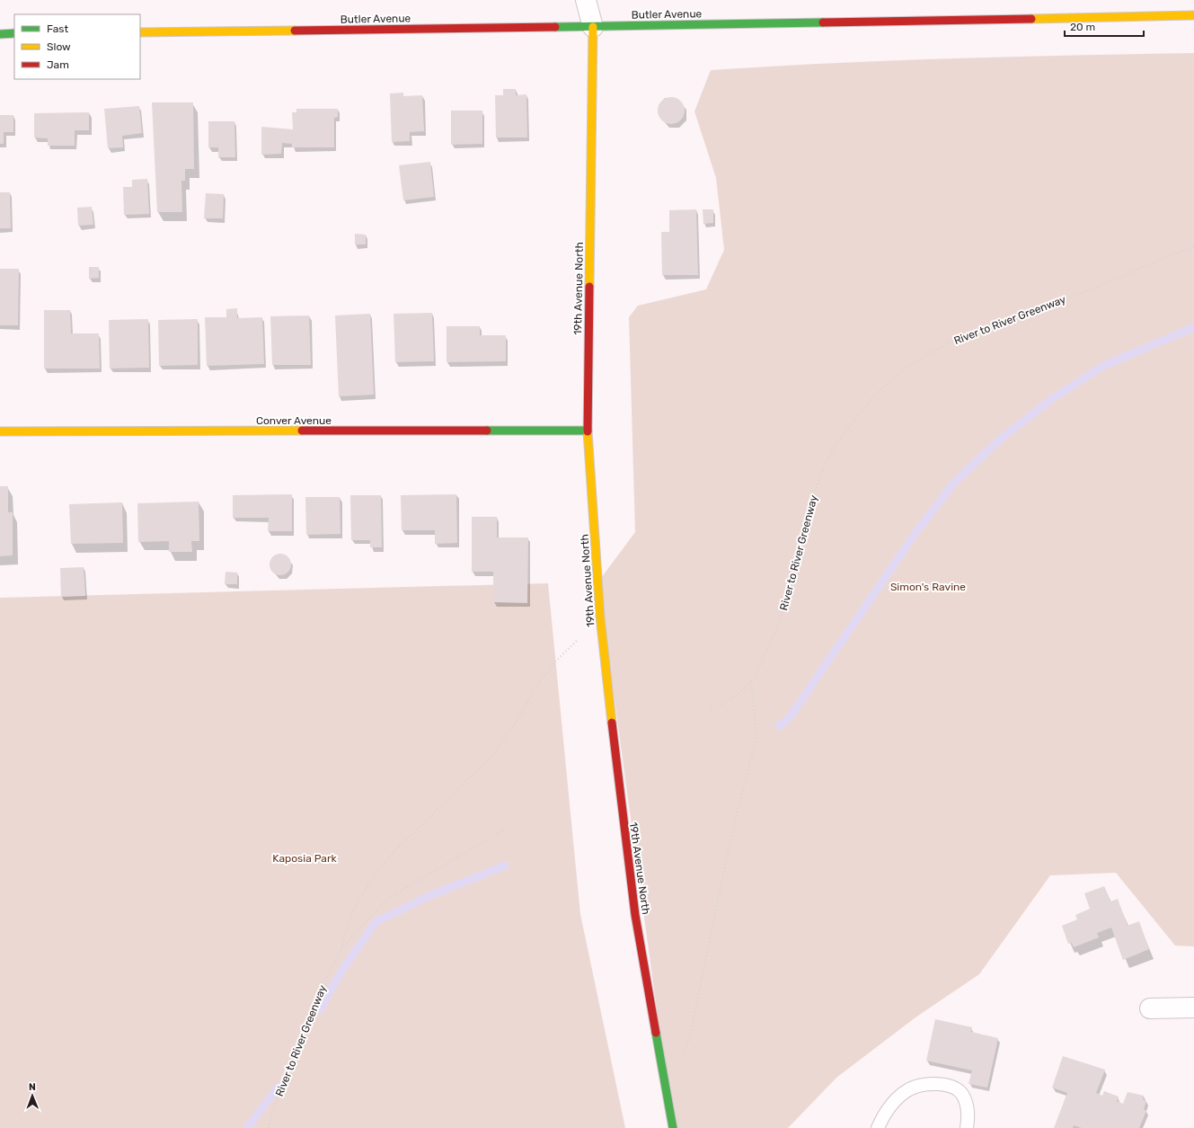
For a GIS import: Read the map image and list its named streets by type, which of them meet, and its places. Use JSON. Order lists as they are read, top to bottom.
{
  "streets": {
    "street": ["Butler Avenue", "19th Avenue North", "Conver Avenue"],
    "path": ["River to River Greenway"]
  },
  "crossings": [
    ["Butler Avenue", "19th Avenue North"],
    ["19th Avenue North", "Conver Avenue"]
  ],
  "parks": ["Simon's Ravine", "Kaposia Park"],
  "legend": ["Fast", "Slow", "Jam"],
  "scale_bar": "20 m",
  "north": "top"
}
